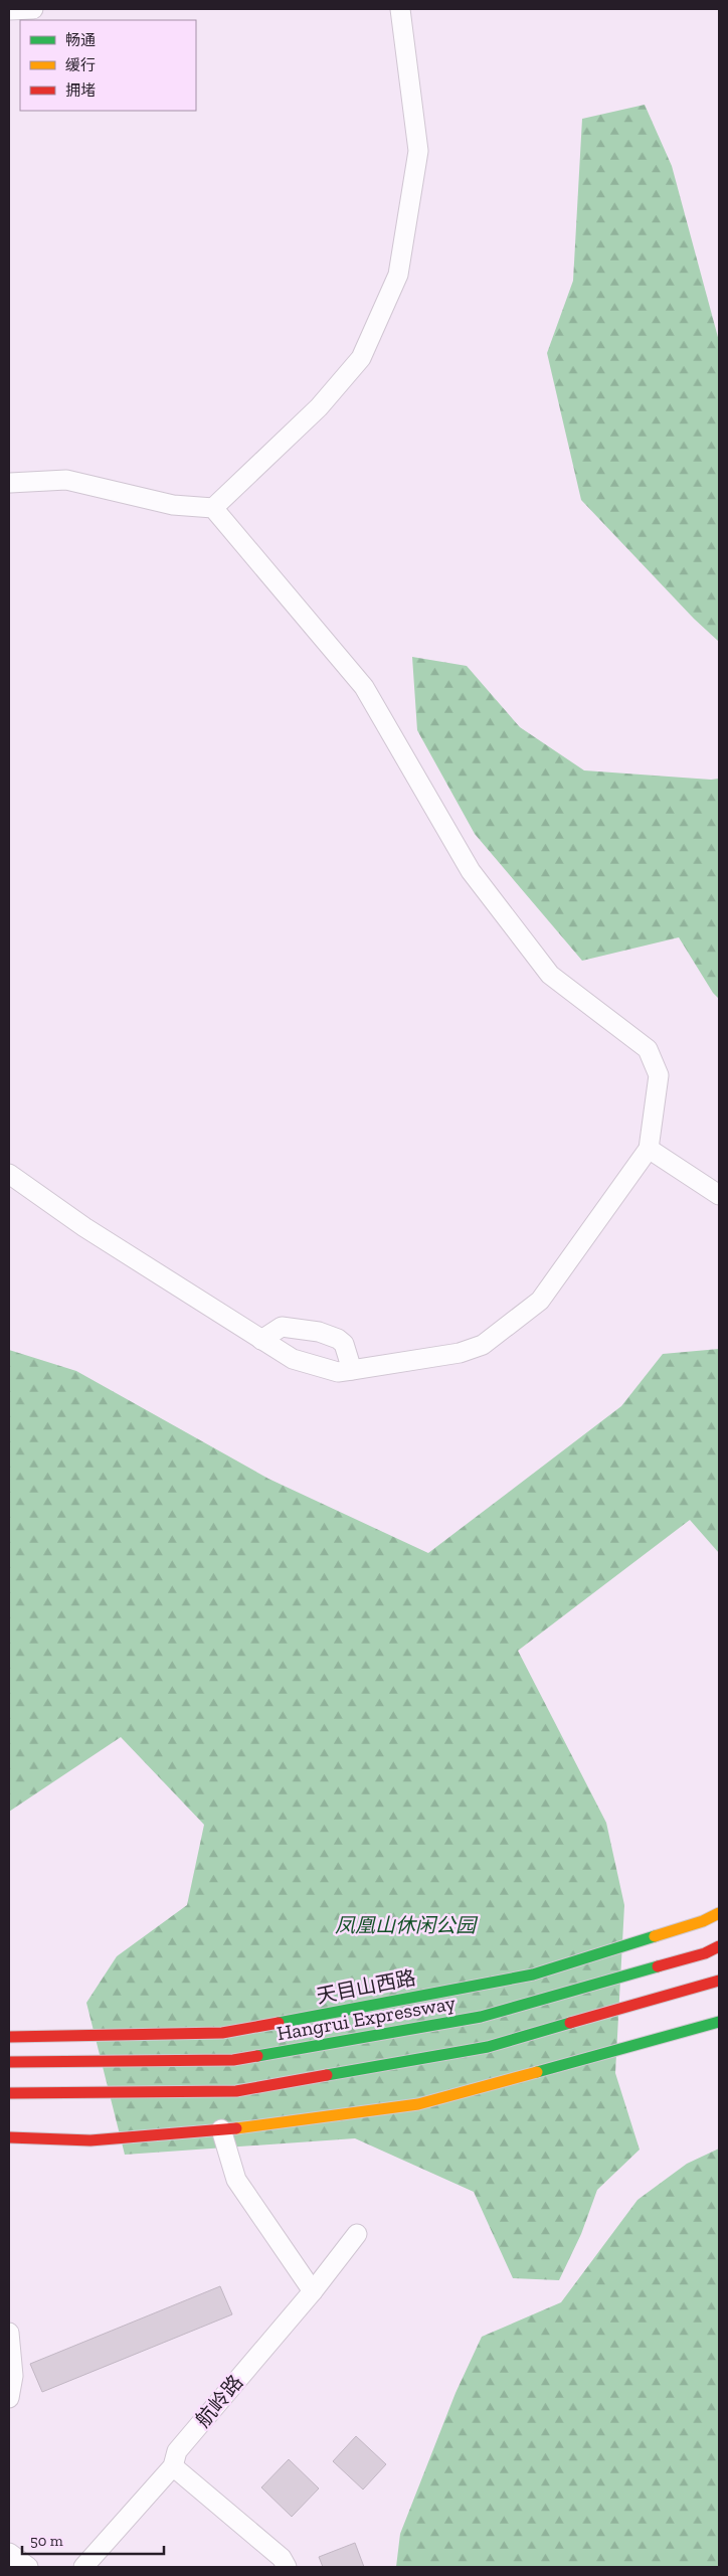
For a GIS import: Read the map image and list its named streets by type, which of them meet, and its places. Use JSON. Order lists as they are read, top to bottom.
{
  "streets": {
    "highway": ["天目山西路", "Hangrui Expressway"],
    "street": ["航岭路"]
  },
  "parks": ["凤凰山休闲公园"],
  "legend": ["畅通", "缓行", "拥堵"],
  "scale_bar": "50 m"
}
